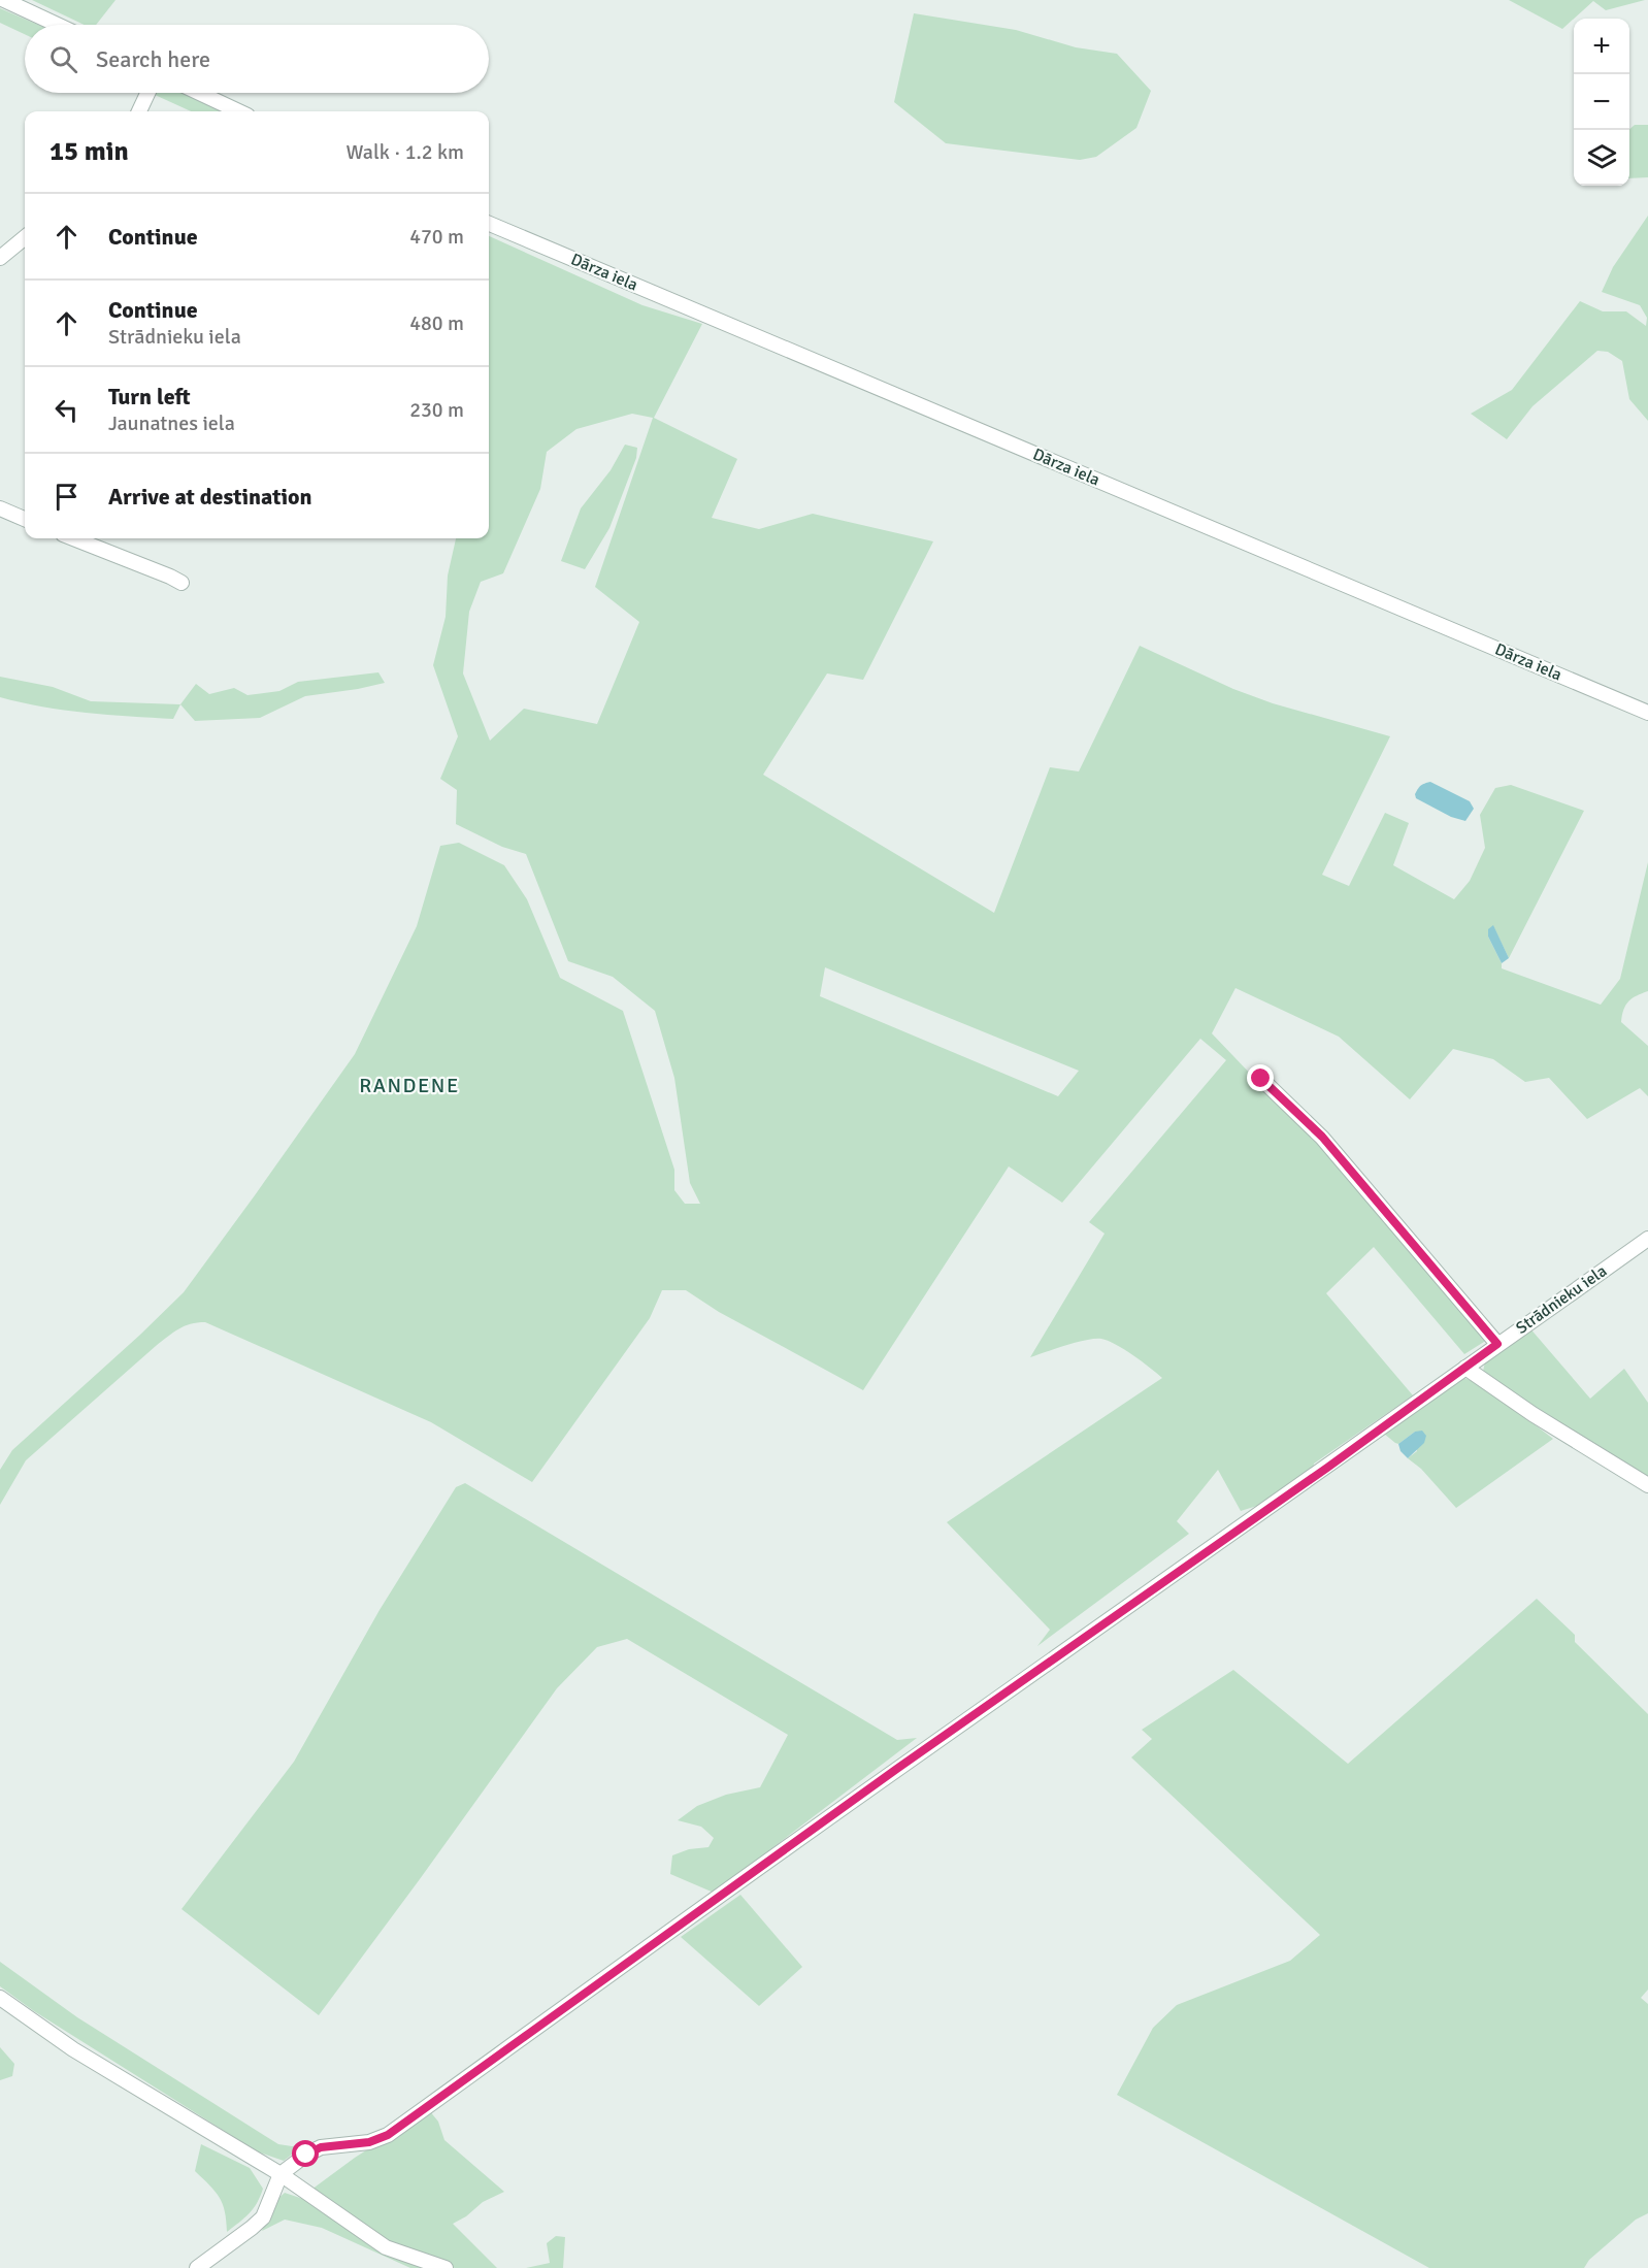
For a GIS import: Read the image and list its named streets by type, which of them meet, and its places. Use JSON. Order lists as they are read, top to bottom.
{
  "streets": {
    "street": ["Dārza iela", "Strādnieku iela"]
  },
  "districts": ["RANDENE"],
  "page": {
    "map_buttons": ["+", "−"],
    "search": "Search here",
    "heading": ["15 min", "Walk · 1.2 km"],
    "list": [
      ["Continue", "470 m"],
      ["Continue", "Strādnieku iela", "480 m"],
      ["Turn left", "Jaunatnes iela", "230 m"],
      "Arrive at destination"
    ]
  }
}
